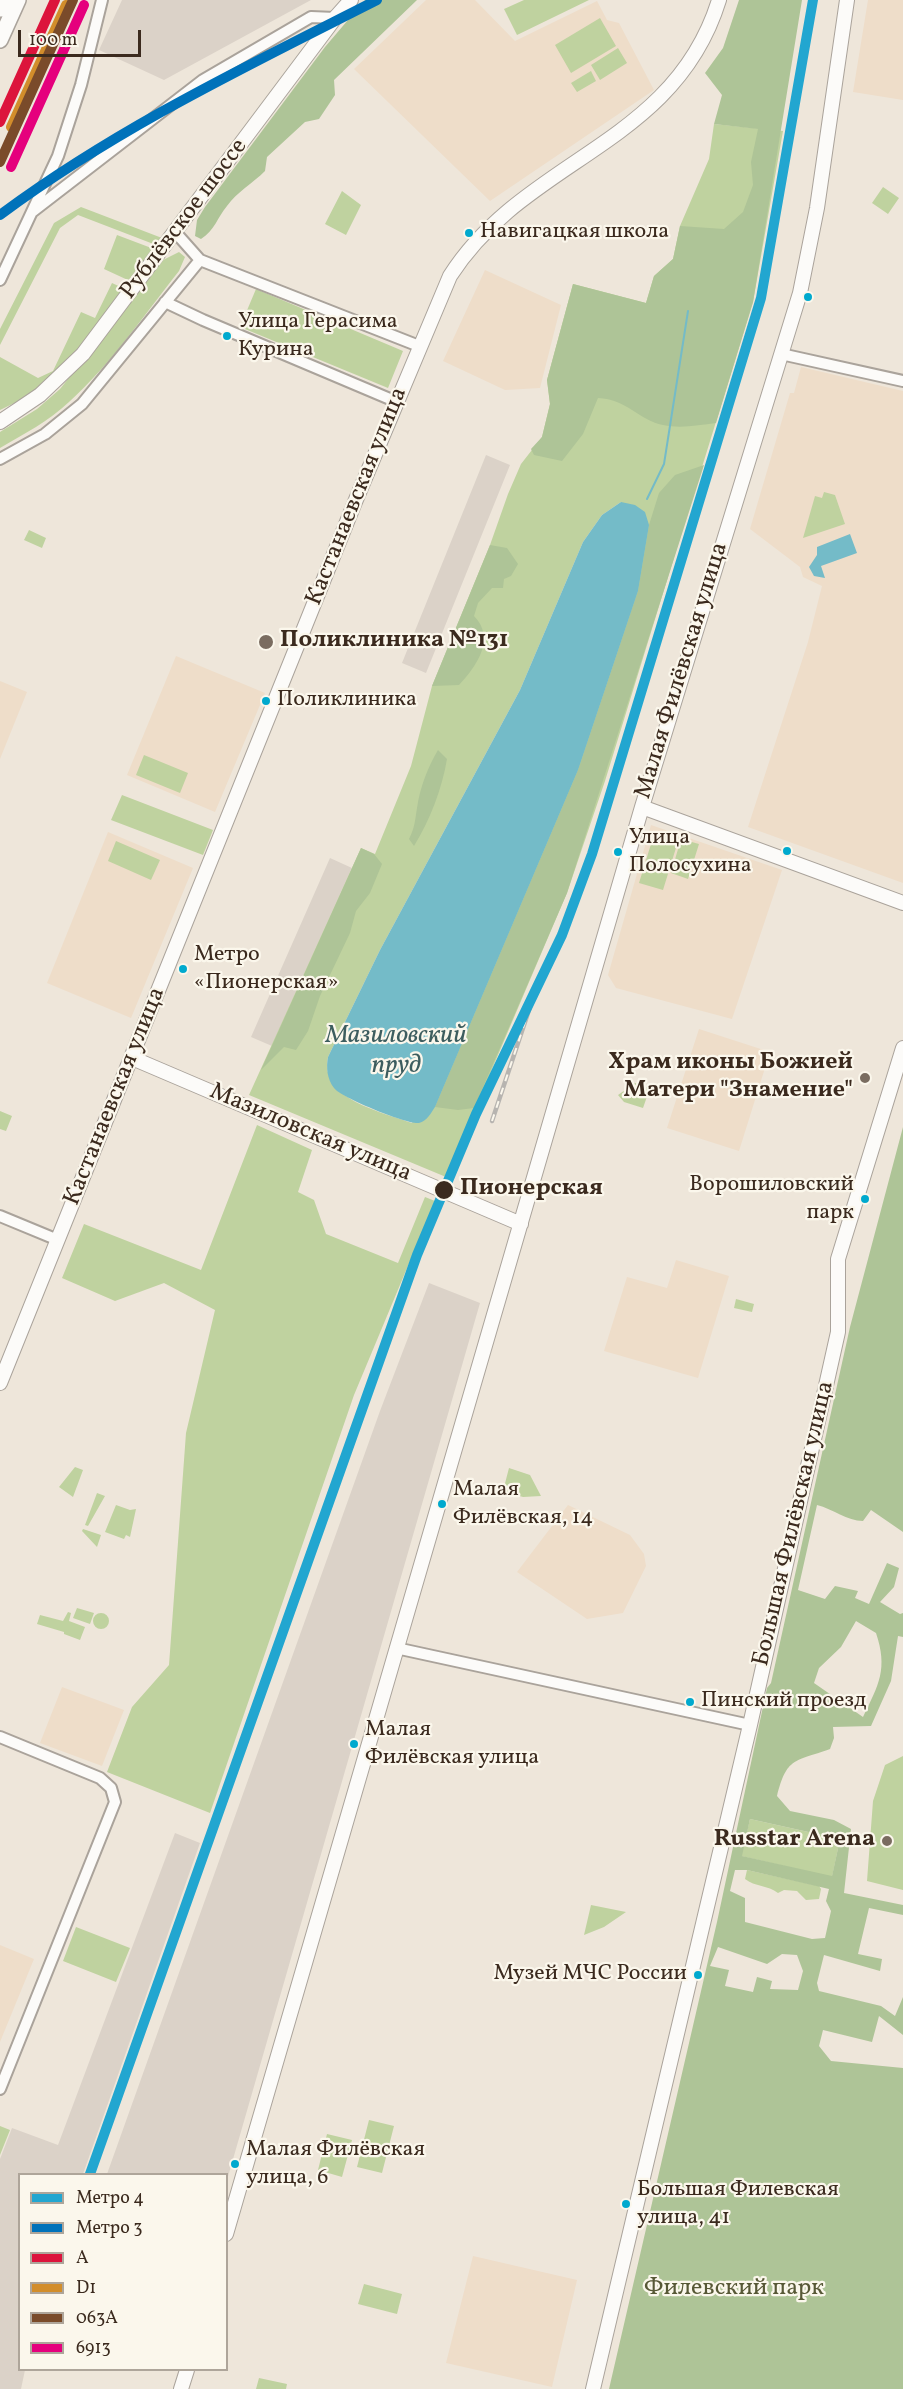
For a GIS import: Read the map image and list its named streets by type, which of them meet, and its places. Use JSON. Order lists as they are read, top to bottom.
{
  "streets": {
    "street": [
      "Рублёвское шоссе",
      "Кастанаевская улица",
      "Малая Филёвская улица",
      "Мазиловская улица",
      "Большая Филёвская улица"
    ]
  },
  "crossings": [
    ["Кастанаевская улица", "Мазиловская улица"],
    ["Малая Филёвская улица", "Мазиловская улица"]
  ],
  "water": ["Мазиловский пруд"],
  "parks": ["Филевский парк"],
  "places": [
    "Навигацкая школа",
    "Улица Герасима Курина",
    "Поликлиника №131",
    "Поликлиника",
    "Улица Полосухина",
    "Метро «Пионерская»",
    "Храм иконы Божией Матери \"Знамение\"",
    "Пионерская",
    "Ворошиловский парк",
    "Малая Филёвская, 14",
    "Пинский проезд",
    "Малая Филёвская улица",
    "Russtar Arena",
    "Музей МЧС России",
    "Малая Филёвская улица, 6",
    "Большая Филевская улица, 41"
  ],
  "lines": [
    "metro line 4",
    "metro line 3",
    "transit line A",
    "transit line 063А",
    "transit line D1",
    "transit line 6913"
  ],
  "legend": [
    "Метро 4",
    "Метро 3",
    "A",
    "D1",
    "063А",
    "6913"
  ],
  "scale_bar": "100 m"
}
